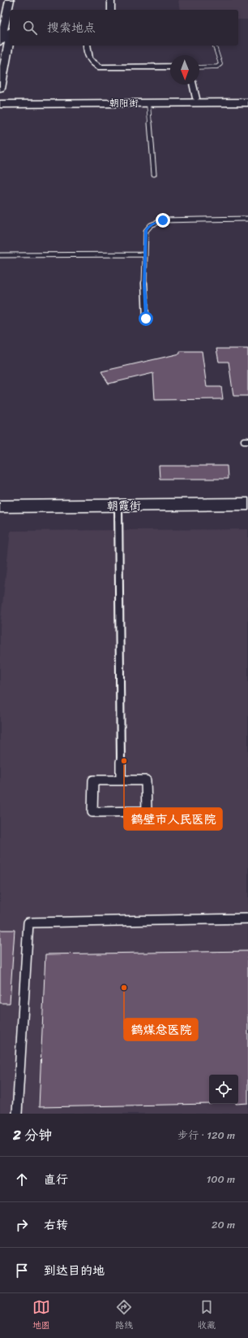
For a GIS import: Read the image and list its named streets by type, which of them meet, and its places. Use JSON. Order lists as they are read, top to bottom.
{
  "streets": {
    "main road": ["朝阳街"],
    "street": ["朝霞街"]
  },
  "places": ["鹤壁市人民医院", "鹤煤总医院"],
  "north": "bottom",
  "page": {
    "search": "搜索地点",
    "heading": ["2 分钟", "步行 · 120 m"],
    "list": [
      ["直行", "100 m"],
      ["右转", "20 m"],
      "到达目的地"
    ],
    "nav": ["地图", "路线", "收藏"]
  }
}
